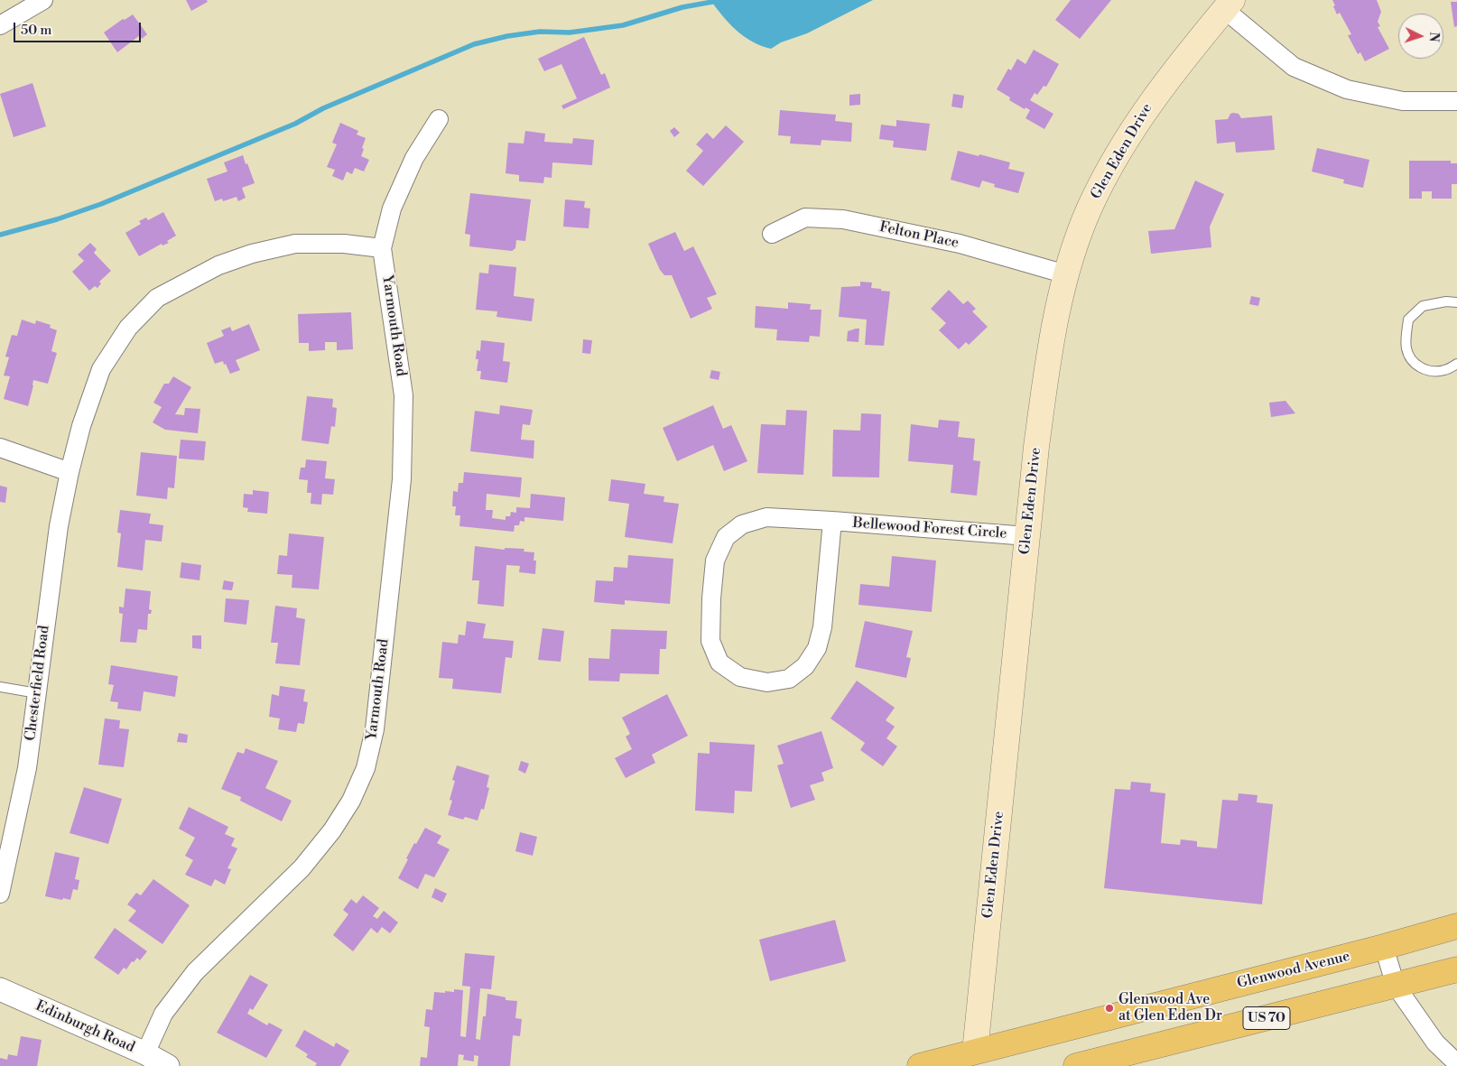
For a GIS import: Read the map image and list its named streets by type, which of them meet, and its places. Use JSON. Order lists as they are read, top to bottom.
{
  "streets": {
    "main road": ["Glen Eden Drive", "Glenwood Avenue", "US 70"],
    "street": [
      "Felton Place",
      "Yarmouth Road",
      "Bellewood Forest Circle",
      "Chesterfield Road",
      "Edinburgh Road"
    ]
  },
  "crossings": [
    ["Glen Eden Drive", "Felton Place"],
    ["Glen Eden Drive", "Bellewood Forest Circle"],
    ["Glen Eden Drive", "Glenwood Avenue"],
    ["Yarmouth Road", "Edinburgh Road"]
  ],
  "places": ["Glenwood Ave at Glen Eden Dr"],
  "scale_bar": "50 m",
  "north": "right"
}
